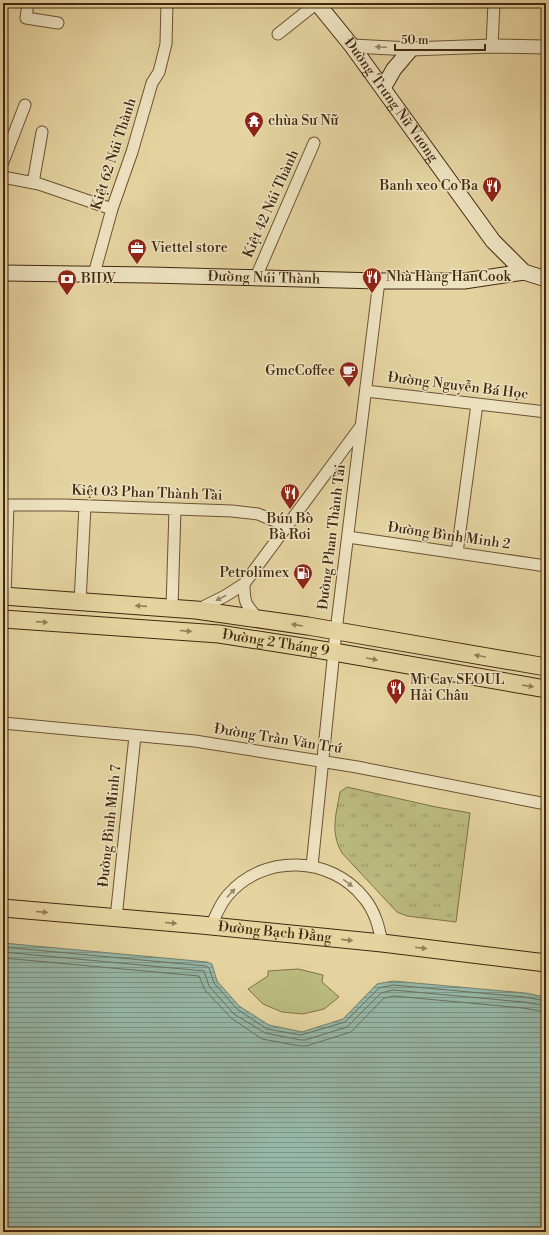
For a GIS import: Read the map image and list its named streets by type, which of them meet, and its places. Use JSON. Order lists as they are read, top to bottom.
{
  "streets": {
    "main road": [
      "Đường Trưng Nữ Vương",
      "Đường Núi Thành",
      "Đường 2 Tháng 9",
      "Đường Bạch Đằng"
    ],
    "street": [
      "Kiệt 62 Núi Thành",
      "Kiệt 42 Núi Thành",
      "Đường Nguyễn Bá Học",
      "Kiệt 03 Phan Thành Tài",
      "Đường Bình Minh 2",
      "Đường Phan Thành Tài",
      "Đường Trần Văn Trứ",
      "Đường Bình Minh 7"
    ]
  },
  "crossings": [
    ["Đường Trưng Nữ Vương", "Đường Núi Thành"],
    ["Kiệt 62 Núi Thành", "Đường Núi Thành"],
    ["Kiệt 42 Núi Thành", "Đường Núi Thành"],
    ["Đường Núi Thành", "Đường Phan Thành Tài"],
    ["Đường Nguyễn Bá Học", "Đường Phan Thành Tài"],
    ["Kiệt 03 Phan Thành Tài", "Đường Phan Thành Tài"],
    ["Đường Bình Minh 2", "Đường Phan Thành Tài"],
    ["Đường Phan Thành Tài", "Đường 2 Tháng 9"],
    ["Đường Phan Thành Tài", "Đường Trần Văn Trứ"],
    ["Đường Trần Văn Trứ", "Đường Bình Minh 7"],
    ["Đường Bình Minh 7", "Đường Bạch Đằng"]
  ],
  "one_way": ["Đường Bạch Đằng"],
  "places": {
    "temple": ["chùa Sư Nữ"],
    "restaurant": [
      "Banh xeo Co Ba",
      "Nhà Hàng HanCook",
      "Bún Bò Bà Rơi",
      "Mì Cay SEOUL Hải Châu"
    ],
    "office": ["Viettel store"],
    "bank": ["BIDV"],
    "cafe": ["GmcCoffee"],
    "fuel station": ["Petrolimex"]
  },
  "scale_bar": "50 m"
}
